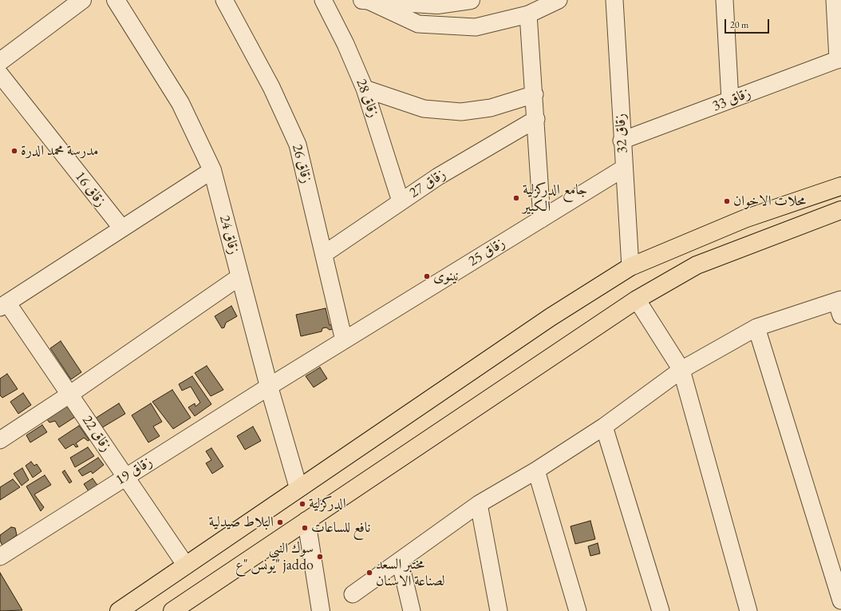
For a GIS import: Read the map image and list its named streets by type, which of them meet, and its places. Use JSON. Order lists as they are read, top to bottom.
{
  "streets": {
    "street": [
      "زقاق 28",
      "زقاق 33",
      "زقاق 32",
      "زقاق 26",
      "زقاق 27",
      "زقاق 16",
      "زقاق 24",
      "زقاق 25",
      "زقاق 22",
      "زقاق 19"
    ]
  },
  "crossings": [
    ["زقاق 28", "زقاق 27"],
    ["زقاق 33", "زقاق 32"],
    ["زقاق 32", "زقاق 25"],
    ["زقاق 26", "زقاق 27"],
    ["زقاق 26", "زقاق 25"],
    ["زقاق 24", "زقاق 25"],
    ["زقاق 24", "زقاق 19"],
    ["زقاق 25", "زقاق 19"],
    ["زقاق 22", "زقاق 19"]
  ],
  "places": [
    "مدرسة محمد الدرة",
    "جامع الدركزلية الكبير",
    "محلات الاخوان",
    "نينوى",
    "الدركزلية",
    "البلاط صيدلية",
    "نافع للساعات",
    "سوك النبي يونس \"ع\" jaddo",
    "مختبر السعد لصناعة الاسنان"
  ],
  "scale_bar": "20 m"
}
